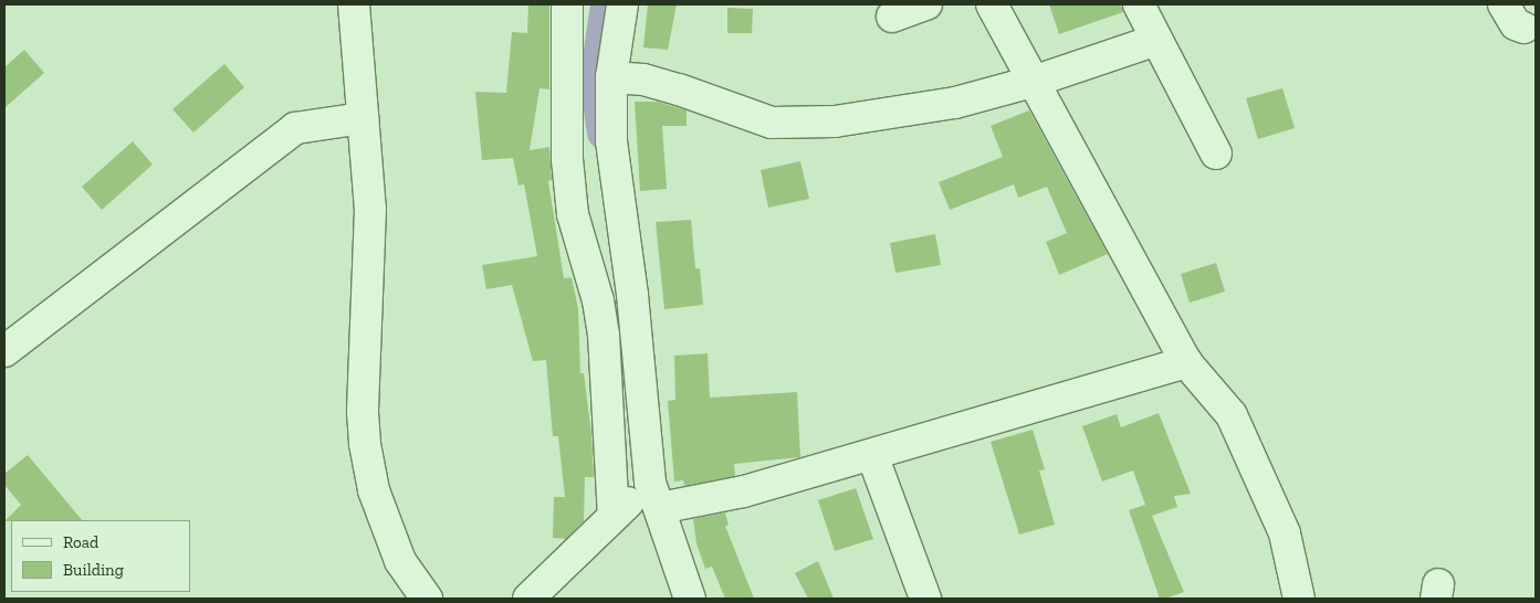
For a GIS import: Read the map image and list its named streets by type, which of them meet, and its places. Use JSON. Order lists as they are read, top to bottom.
{
  "legend": ["Road", "Building"]
}
